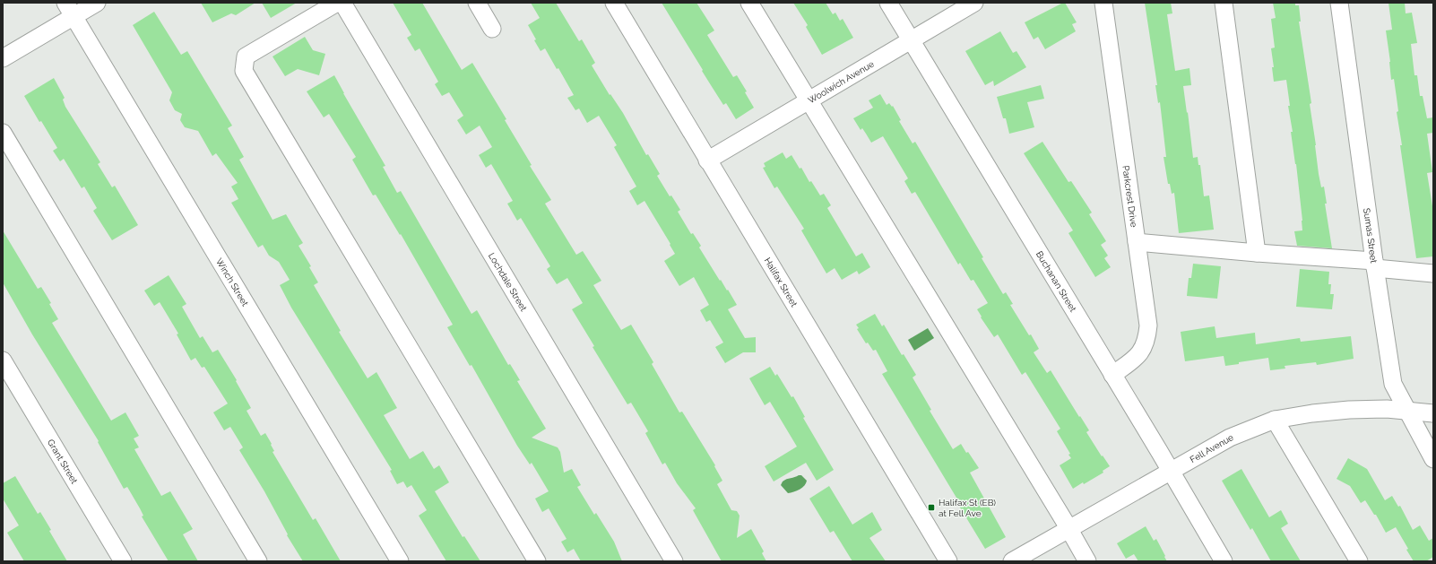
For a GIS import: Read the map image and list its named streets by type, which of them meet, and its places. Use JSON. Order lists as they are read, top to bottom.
{
  "streets": {
    "street": [
      "Woolwich Avenue",
      "Parkcrest Drive",
      "Sumas Street",
      "Lochdale Street",
      "Buchanan Street",
      "Winch Street",
      "Halifax Street",
      "Fell Avenue",
      "Grant Street"
    ]
  },
  "crossings": [
    ["Woolwich Avenue", "Buchanan Street"],
    ["Woolwich Avenue", "Halifax Street"],
    ["Parkcrest Drive", "Buchanan Street"],
    ["Sumas Street", "Fell Avenue"],
    ["Buchanan Street", "Fell Avenue"]
  ],
  "places": {
    "transit": ["Halifax St (EB) at Fell Ave"]
  }
}
